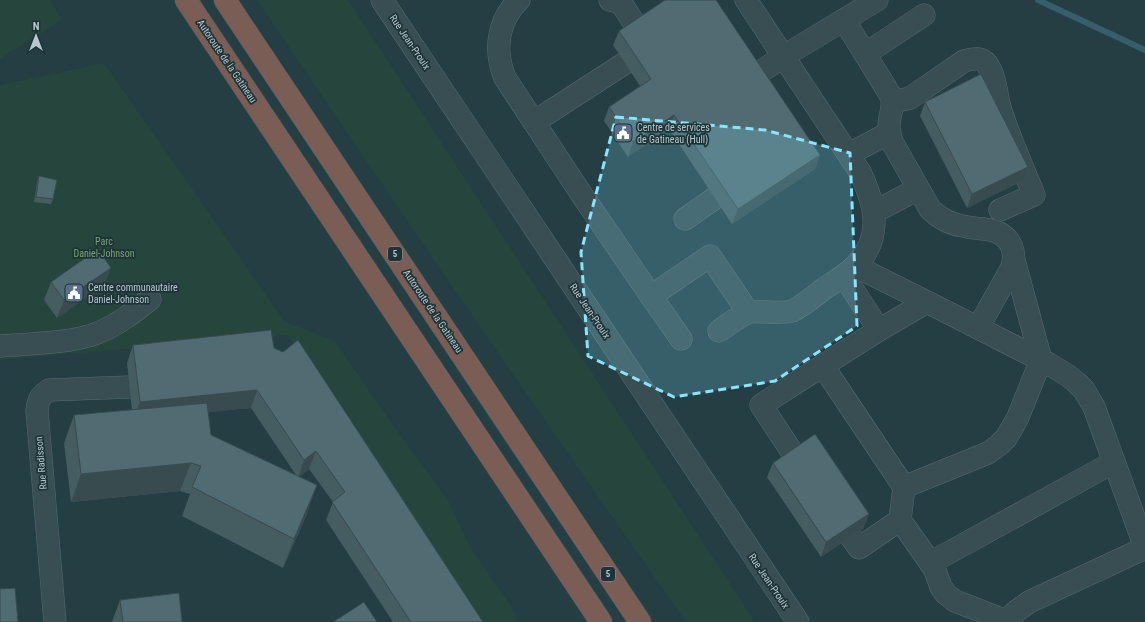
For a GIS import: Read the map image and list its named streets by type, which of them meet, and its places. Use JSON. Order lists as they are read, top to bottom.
{
  "streets": {
    "highway": ["Autoroute de la Gatineau", "5"],
    "street": ["Rue Jean-Proulx", "Rue Radisson"]
  },
  "parks": ["Parc Daniel-Johnson"],
  "places": {
    "public building": ["Centre de services de Gatineau (Hull)", "Centre communautaire Daniel-Johnson"]
  },
  "north": "top"
}
